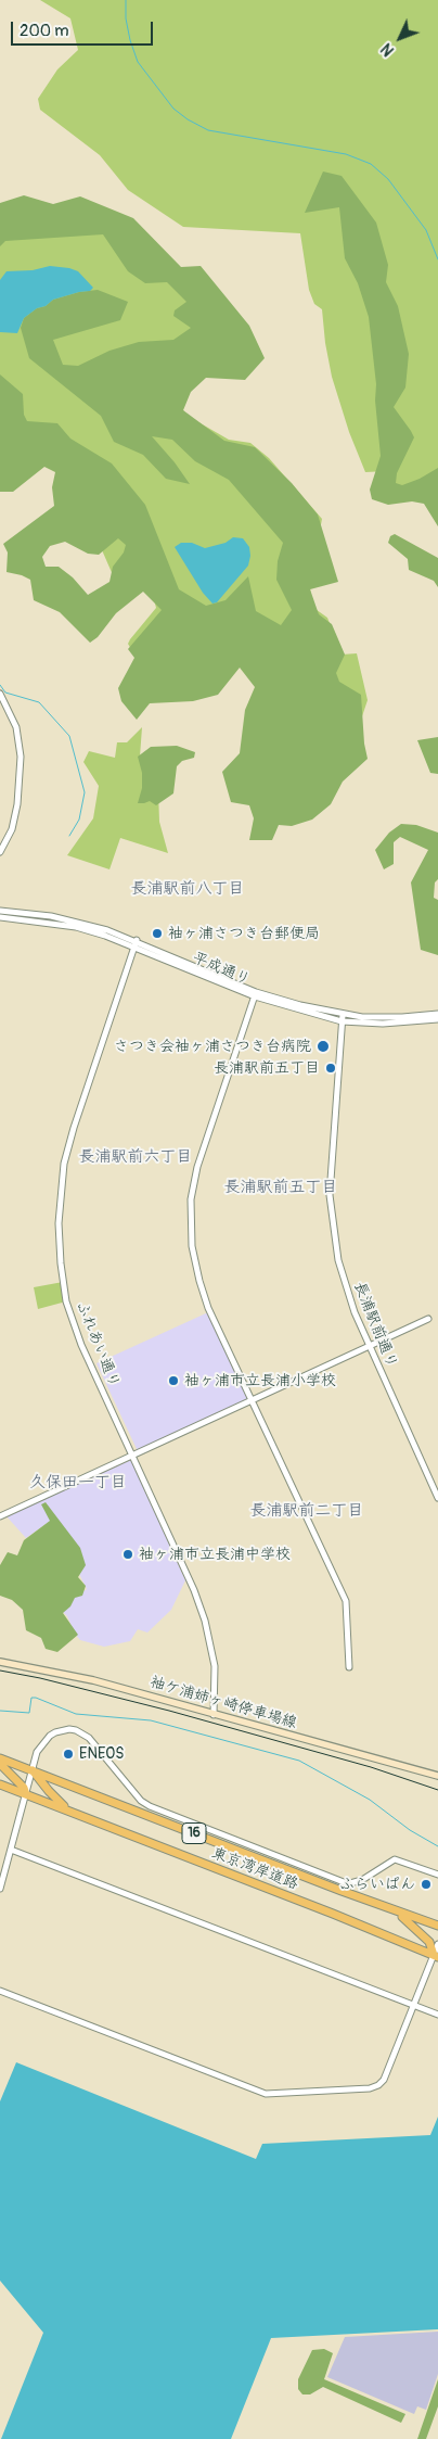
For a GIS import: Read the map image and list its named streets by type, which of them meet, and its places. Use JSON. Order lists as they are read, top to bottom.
{
  "streets": {
    "highway": ["16", "東京湾岸道路"],
    "main road": ["袖ケ浦姉ヶ崎停車場線"],
    "street": ["平成通り", "長浦駅前通り", "ふれあい通り"]
  },
  "crossings": [
    ["平成通り", "長浦駅前通り"],
    ["平成通り", "ふれあい通り"],
    ["ふれあい通り", "袖ケ浦姉ヶ崎停車場線"]
  ],
  "districts": [
    "長浦駅前八丁目",
    "長浦駅前六丁目",
    "長浦駅前五丁目",
    "久保田一丁目",
    "長浦駅前二丁目"
  ],
  "places": [
    "袖ヶ浦さつき台郵便局",
    "さつき会袖ヶ浦さつき台病院",
    "長浦駅前五丁目",
    "袖ヶ浦市立長浦小学校",
    "袖ヶ浦市立長浦中学校",
    "ENEOS",
    "ふらいぱん"
  ],
  "scale_bar": "200 m",
  "north": "bottom left"
}
